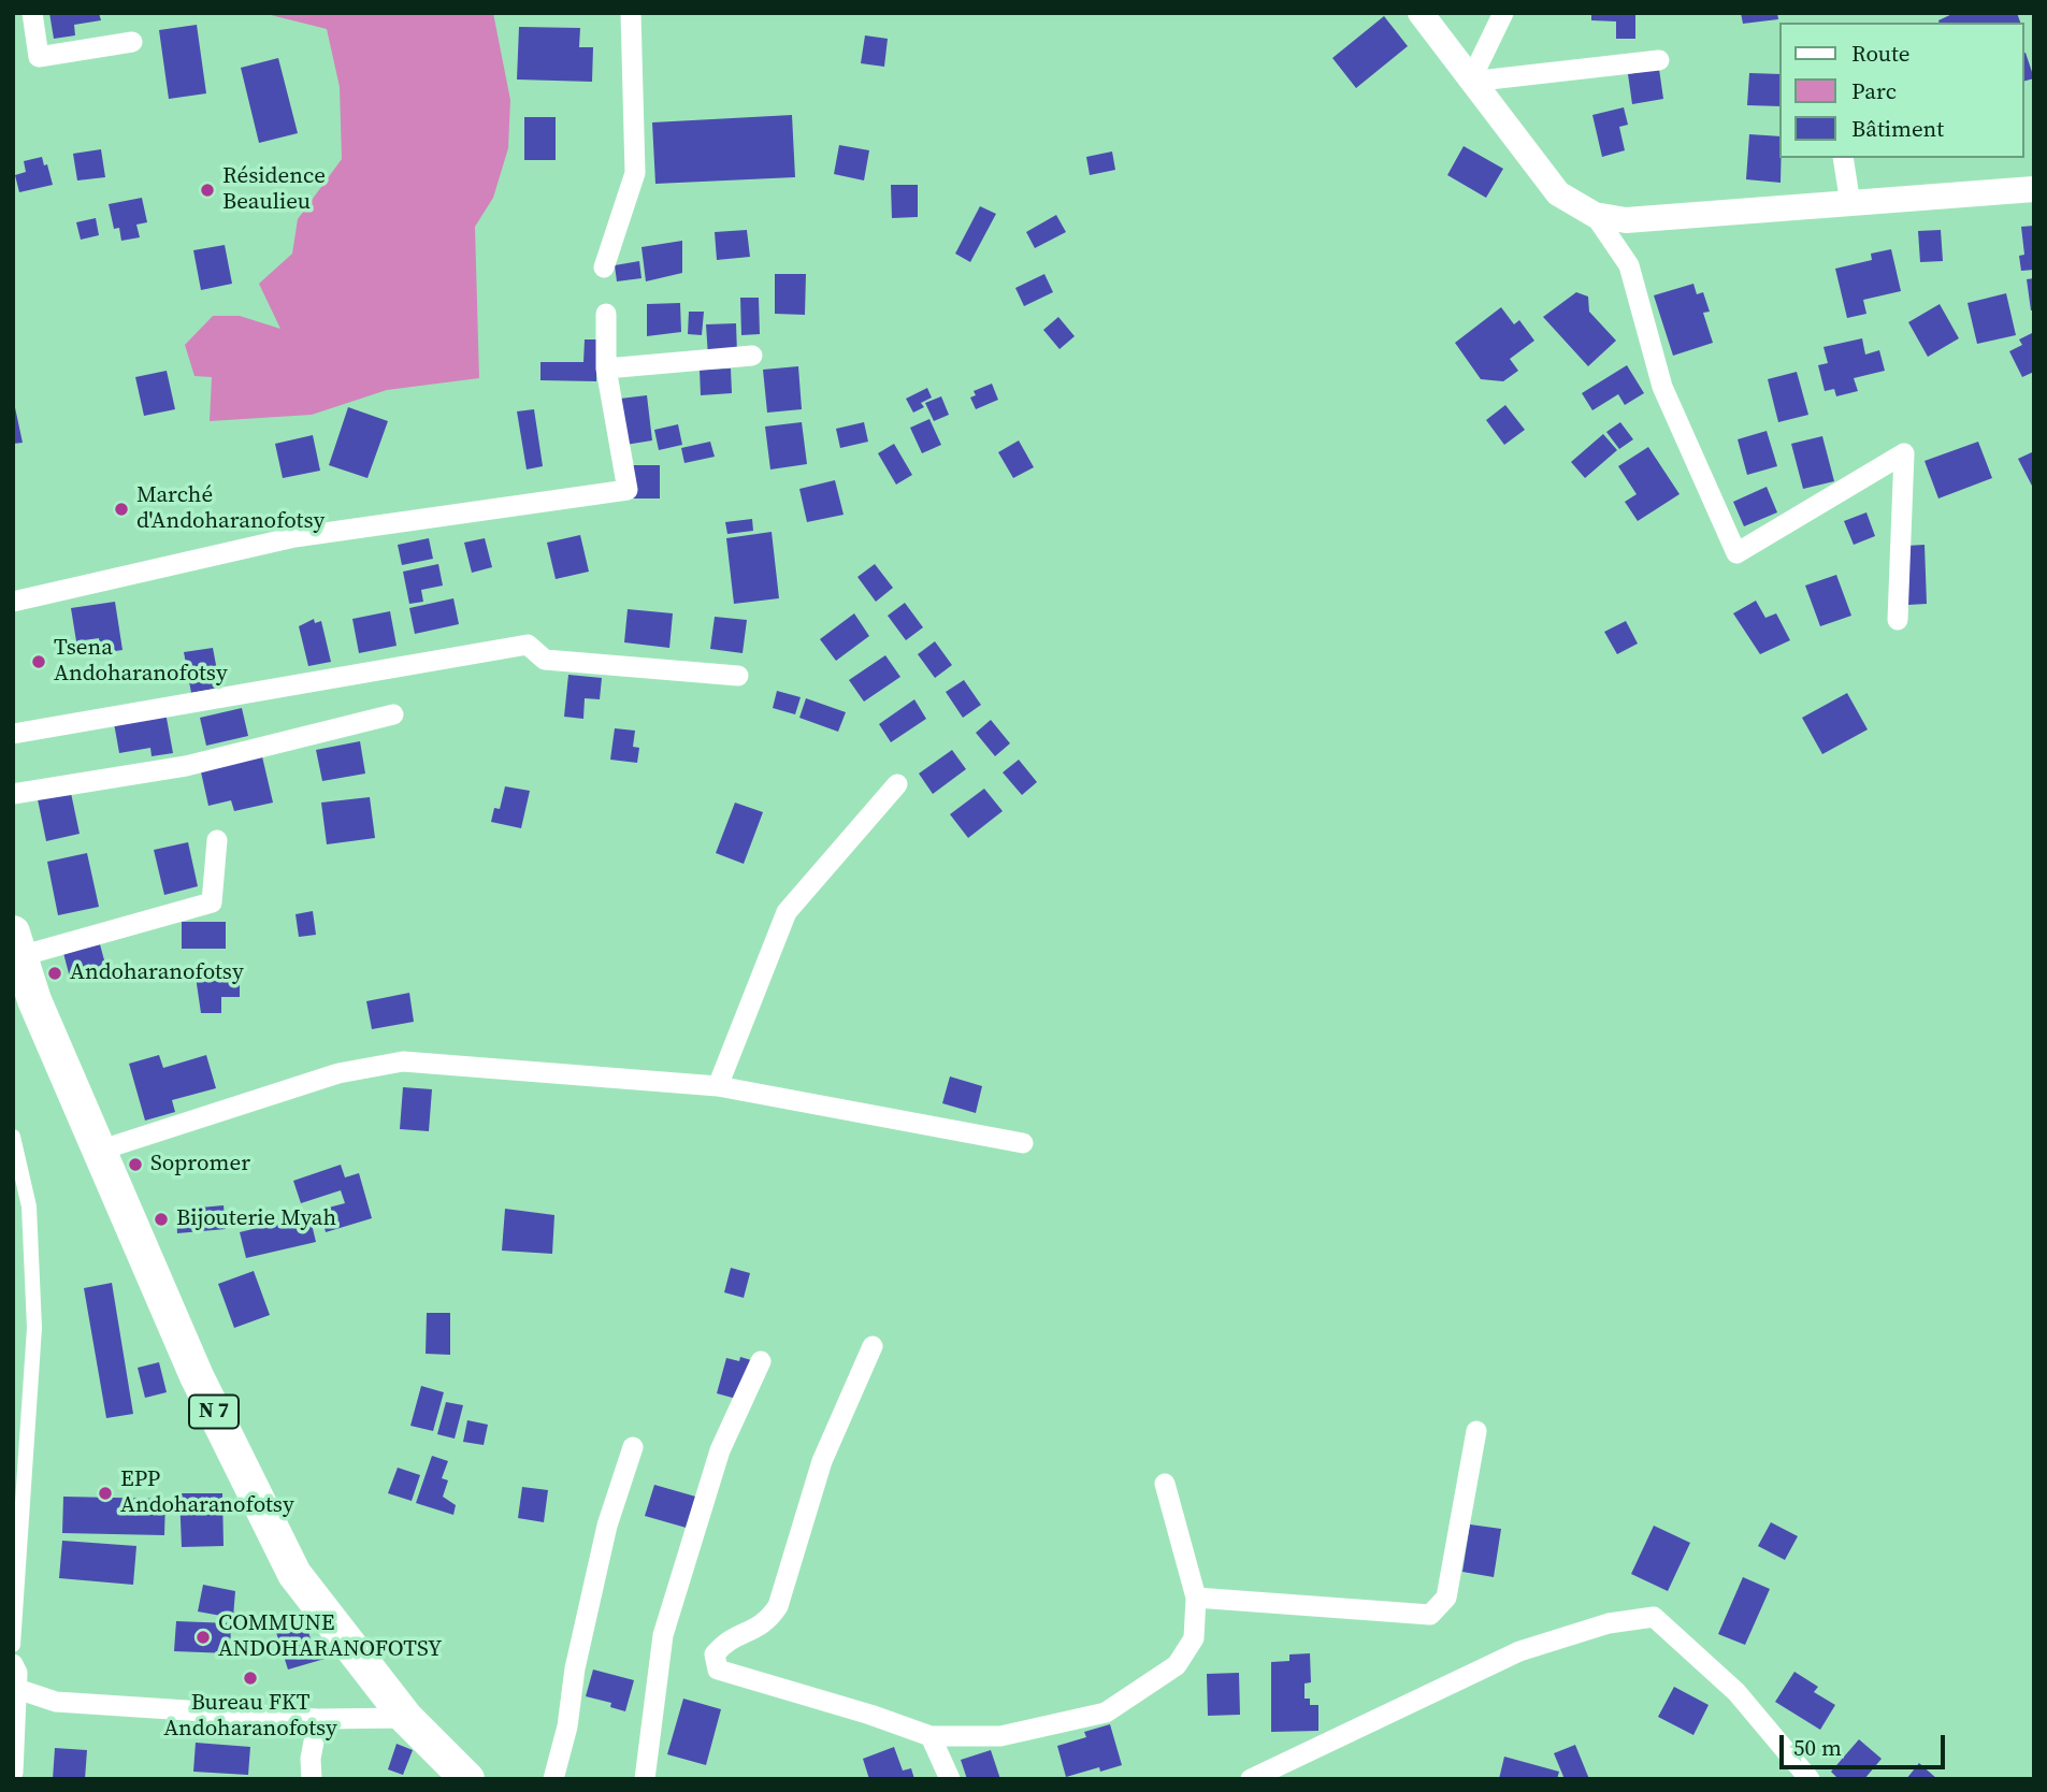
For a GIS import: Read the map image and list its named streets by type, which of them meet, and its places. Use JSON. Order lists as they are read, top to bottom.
{
  "streets": {
    "main road": ["N 7"]
  },
  "places": [
    "Résidence Beaulieu",
    "Marché d'Andoharanofotsy",
    "Tsena Andoharanofotsy",
    "Andoharanofotsy",
    "Sopromer",
    "Bijouterie Myah",
    "EPP Andoharanofotsy",
    "COMMUNE ANDOHARANOFOTSY",
    "Bureau FKT Andoharanofotsy"
  ],
  "legend": ["Route", "Parc", "Bâtiment"],
  "scale_bar": "50 m"
}
